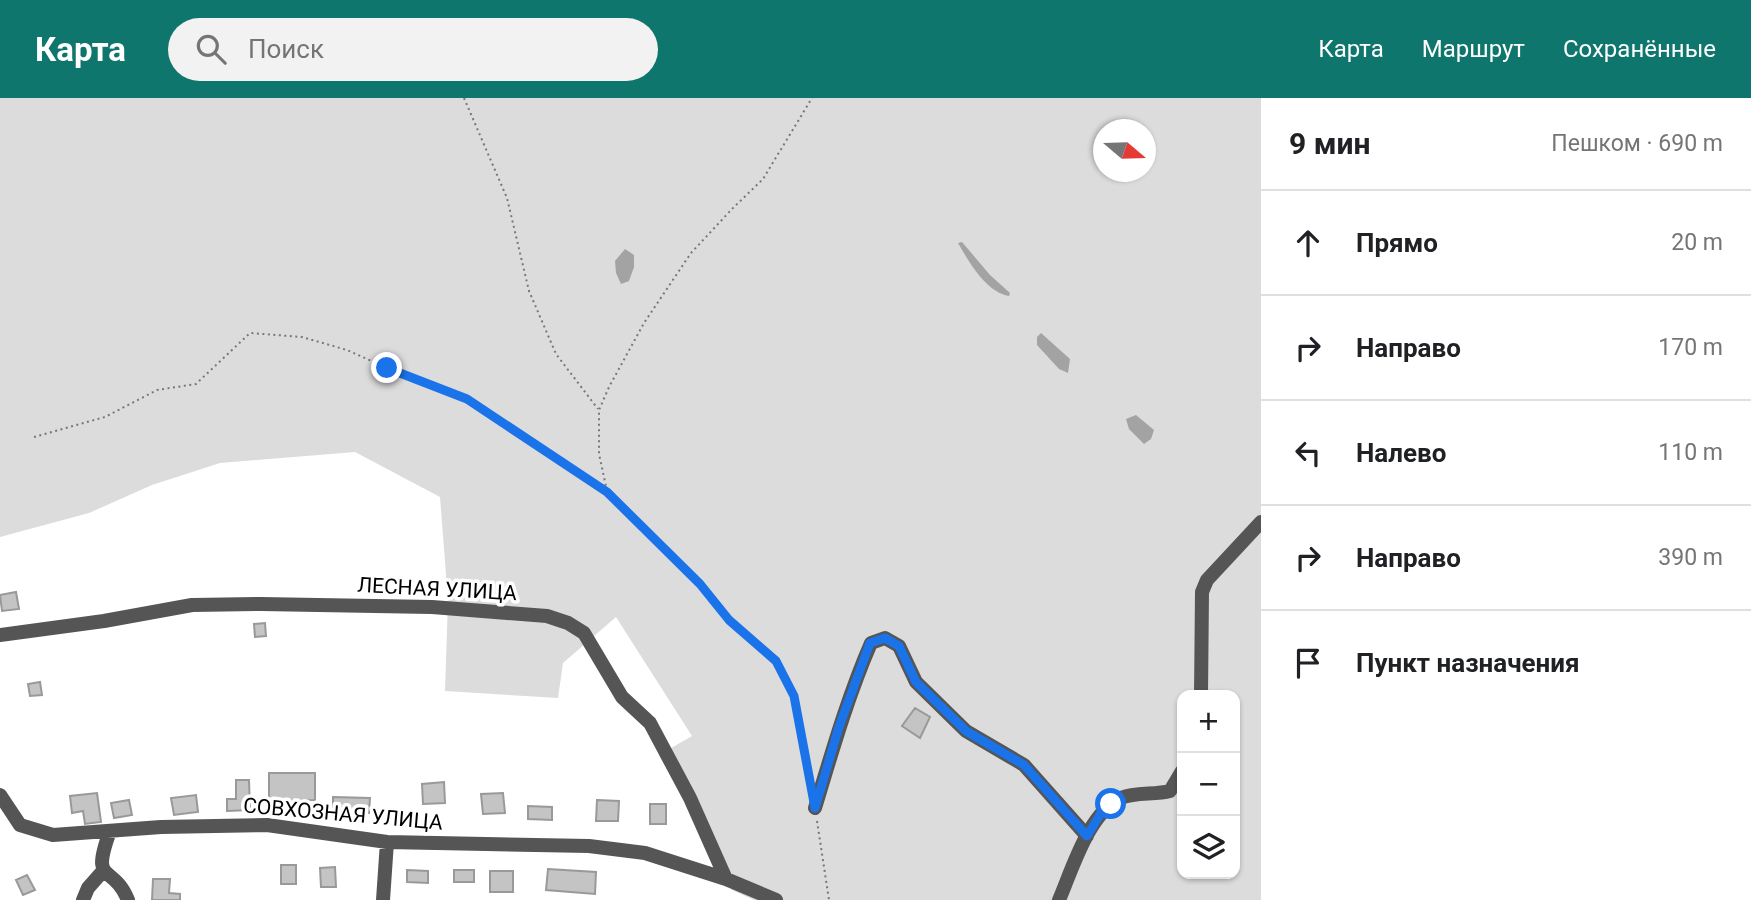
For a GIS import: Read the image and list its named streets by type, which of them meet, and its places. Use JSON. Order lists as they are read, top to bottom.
{
  "streets": {
    "street": ["ЛЕСНАЯ УЛИЦА", "СОВХОЗНАЯ УЛИЦА"]
  },
  "crossings": [
    ["ЛЕСНАЯ УЛИЦА", "СОВХОЗНАЯ УЛИЦА"]
  ],
  "north": "right",
  "page": {
    "header": "Карта",
    "search": "Поиск",
    "nav": ["Карта", "Маршрут", "Сохранённые"],
    "heading": ["9 мин", "Пешком · 690 m"],
    "list": [
      ["Прямо", "20 m"],
      ["Направо", "170 m"],
      ["Налево", "110 m"],
      ["Направо", "390 m"],
      "Пункт назначения"
    ],
    "map_buttons": ["+", "−"]
  }
}
